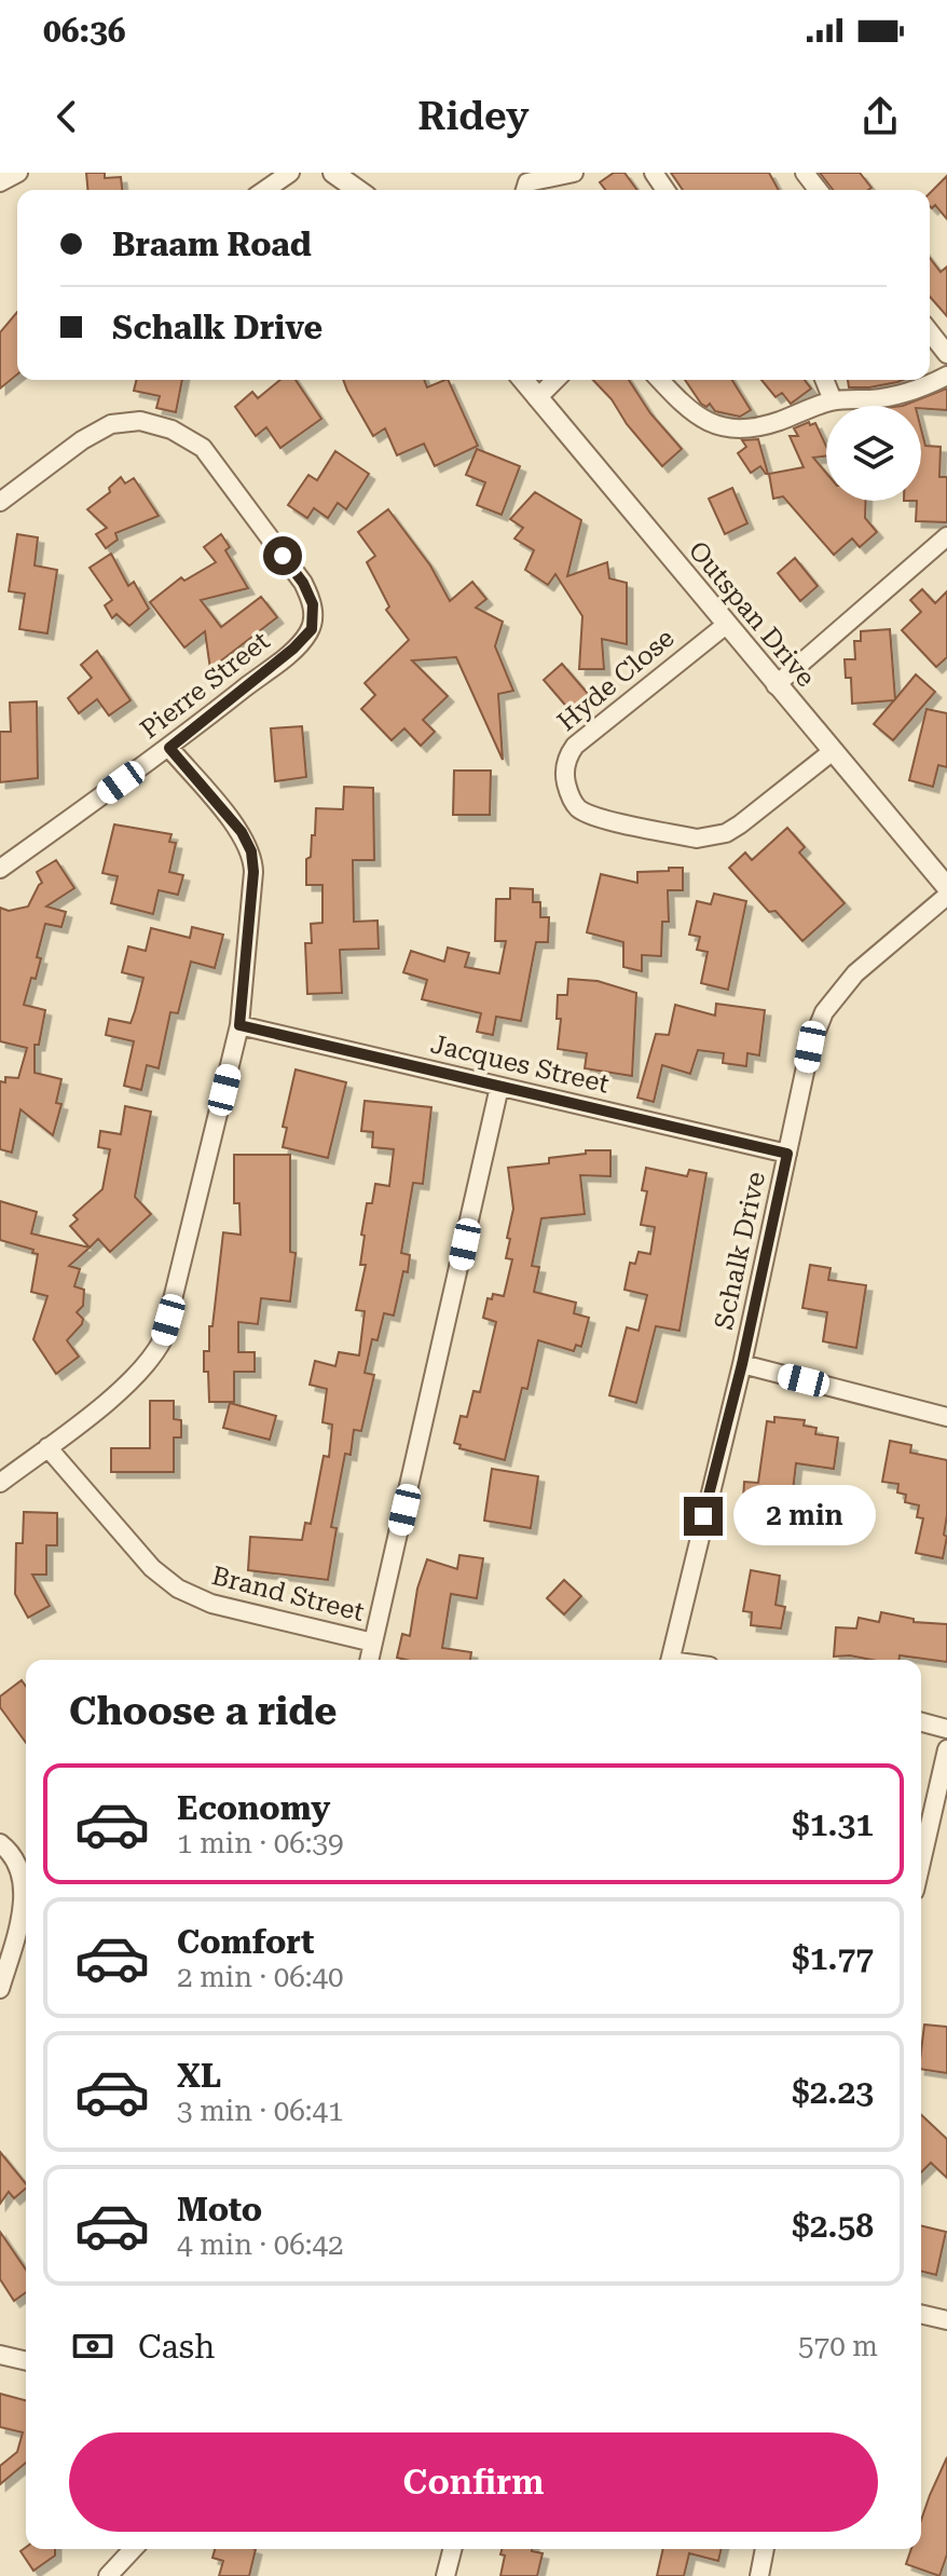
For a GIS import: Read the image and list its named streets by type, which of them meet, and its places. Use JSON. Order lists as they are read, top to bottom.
{
  "streets": {
    "street": [
      "Outspan Drive",
      "Hyde Close",
      "Pierre Street",
      "Jacques Street",
      "Schalk Drive",
      "Brand Street"
    ]
  },
  "crossings": [
    ["Outspan Drive", "Hyde Close"],
    ["Jacques Street", "Schalk Drive"]
  ],
  "page": {
    "status": "06:36",
    "header": "Ridey",
    "banner": ["Braam Road", "Schalk Drive"],
    "bubble": "2 min",
    "heading": "Choose a ride",
    "list": [
      {
        "name": "Economy",
        "note": "1 min · 06:39",
        "value": "$1.31"
      },
      {
        "name": "Comfort",
        "note": "2 min · 06:40",
        "value": "$1.77"
      },
      {
        "name": "XL",
        "note": "3 min · 06:41",
        "value": "$2.23"
      },
      {
        "name": "Moto",
        "note": "4 min · 06:42",
        "value": "$2.58"
      }
    ],
    "pay": ["Cash", "570 m"],
    "buttons": "Confirm"
  }
}
